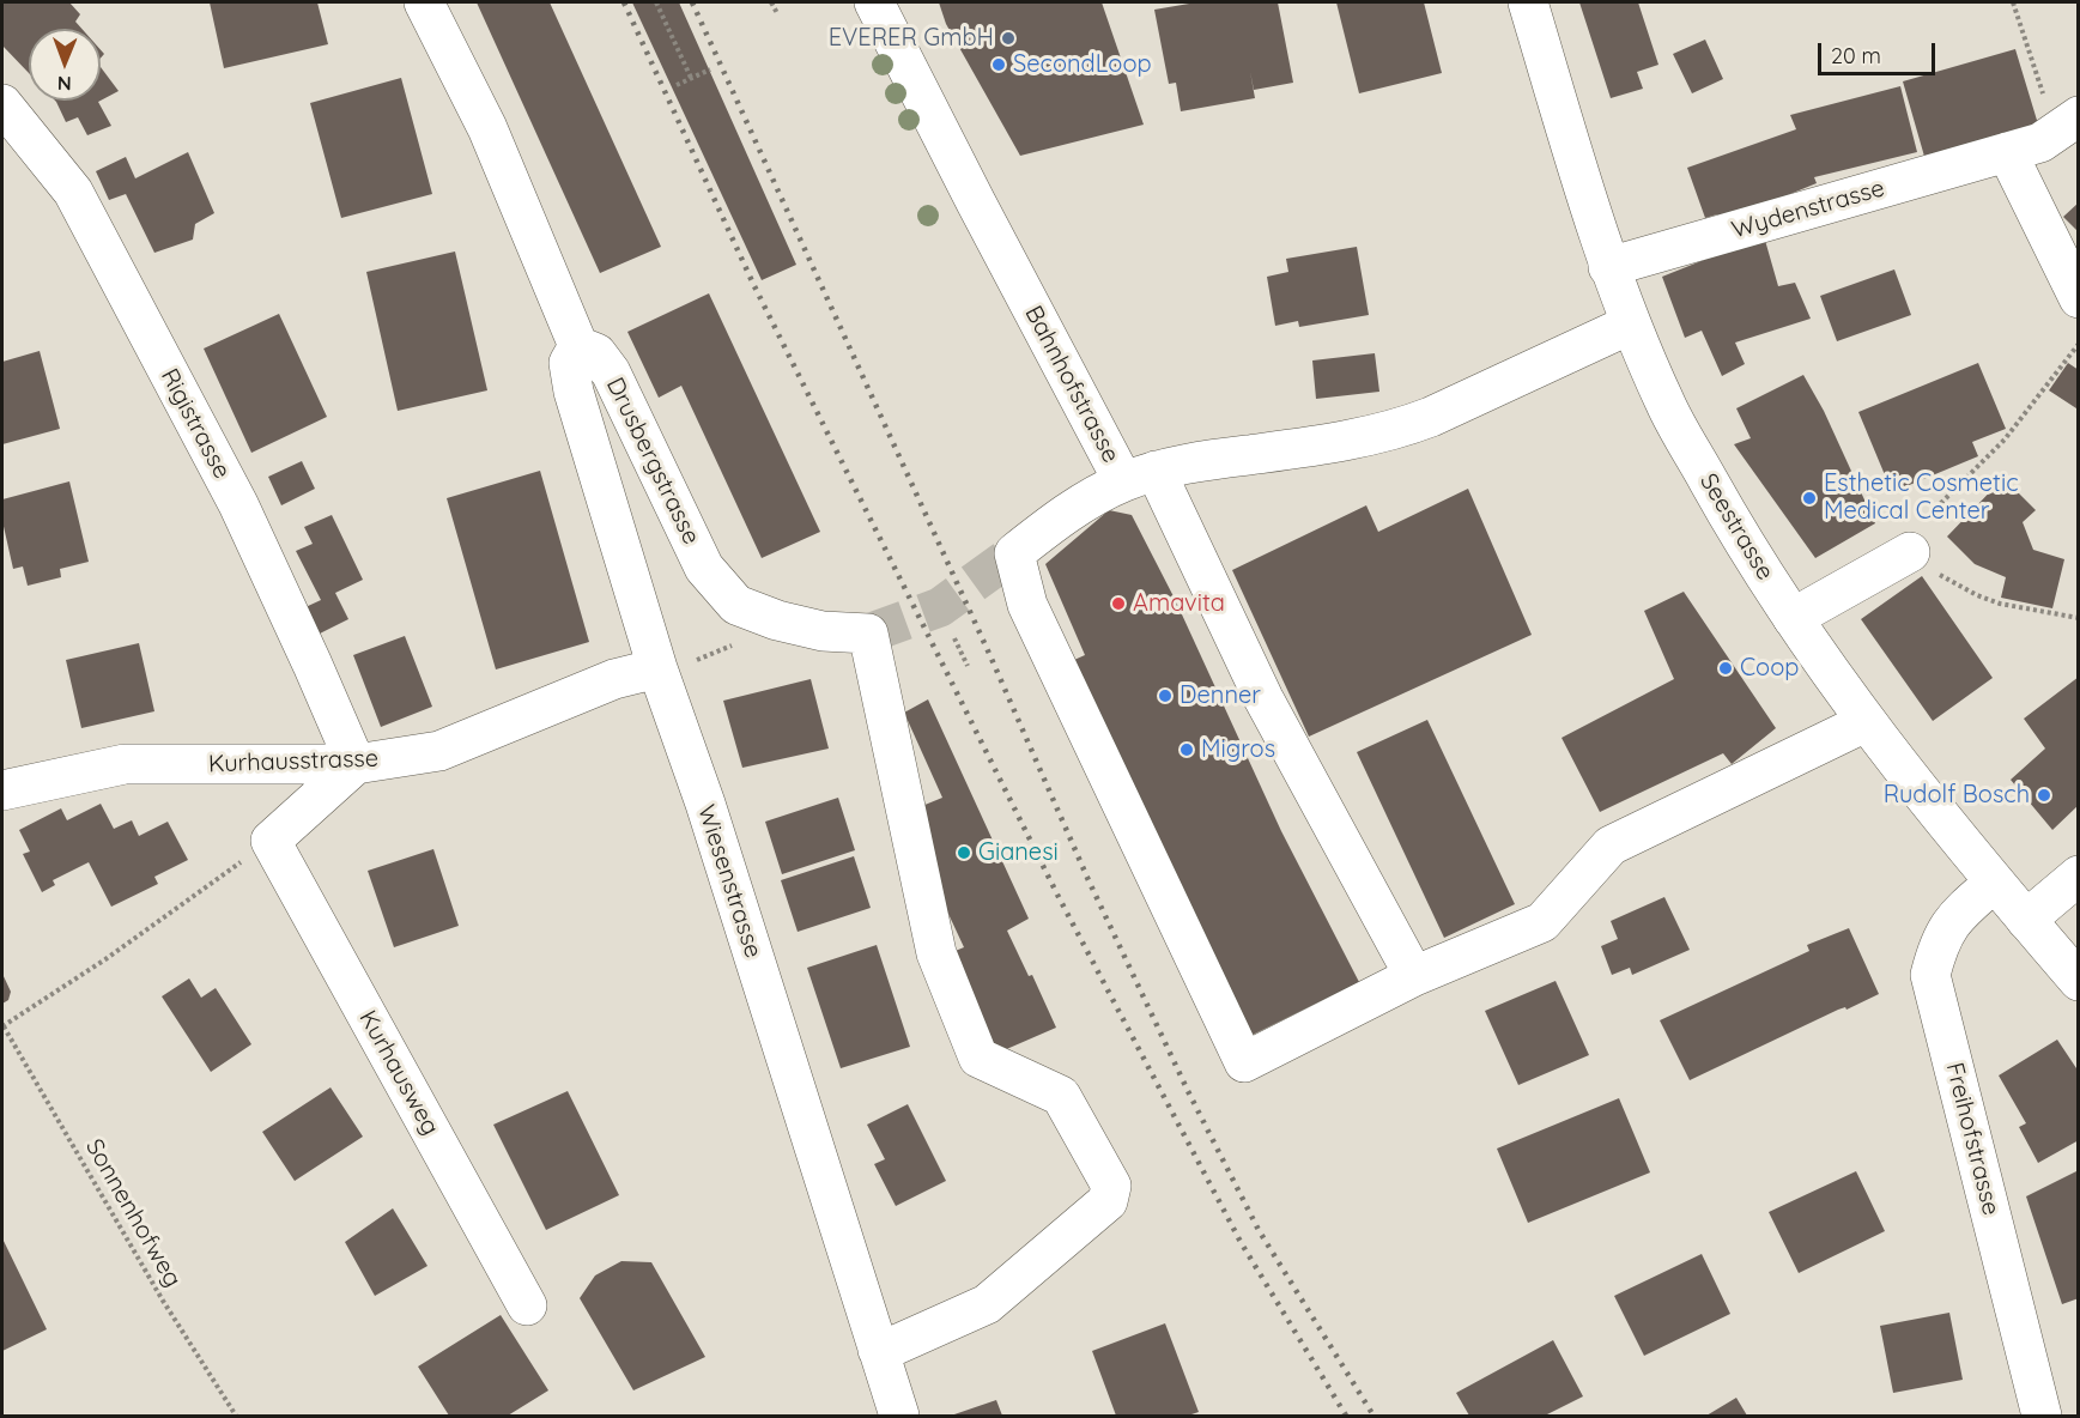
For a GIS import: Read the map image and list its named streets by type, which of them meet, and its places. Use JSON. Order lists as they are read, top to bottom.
{
  "streets": {
    "street": [
      "Wydenstrasse",
      "Bahnhofstrasse",
      "Rigistrasse",
      "Drusbergstrasse",
      "Seestrasse",
      "Kurhausstrasse",
      "Wiesenstrasse",
      "Kurhausweg",
      "Freihofstrasse"
    ],
    "path": ["Sonnenhofweg"]
  },
  "crossings": [
    ["Wydenstrasse", "Seestrasse"],
    ["Bahnhofstrasse", "Seestrasse"],
    ["Rigistrasse", "Kurhausstrasse"],
    ["Drusbergstrasse", "Wiesenstrasse"],
    ["Seestrasse", "Freihofstrasse"],
    ["Kurhausstrasse", "Wiesenstrasse"]
  ],
  "places": [
    "EVERER GmbH",
    "SecondLoop",
    "Esthetic Cosmetic Medical Center",
    "Amavita",
    "Coop",
    "Denner",
    "Migros",
    "Rudolf Bosch",
    "Gianesi"
  ],
  "scale_bar": "20 m",
  "north": "bottom"
}
